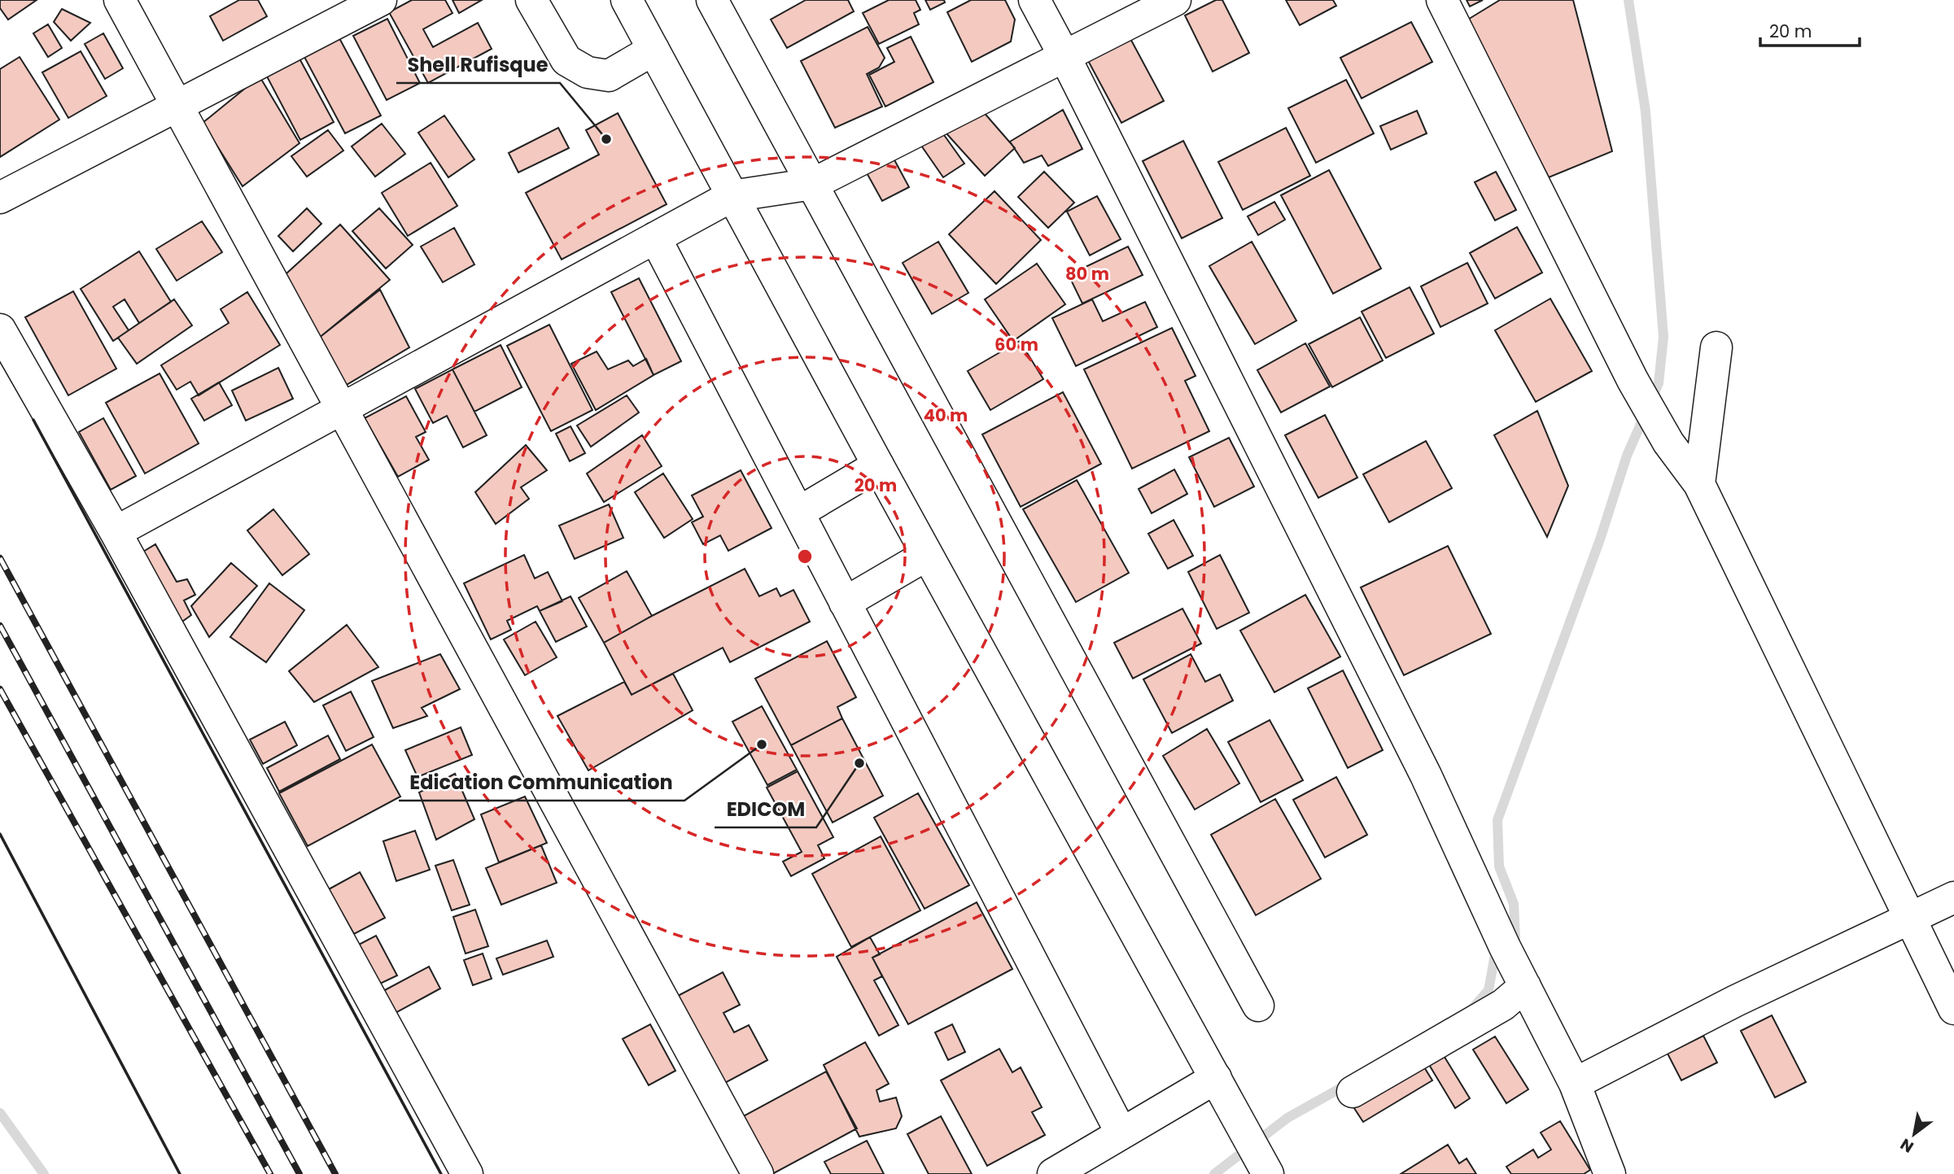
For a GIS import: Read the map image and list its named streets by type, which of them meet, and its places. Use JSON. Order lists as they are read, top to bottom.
{
  "places": ["Shell Rufisque", "Edication Communication", "EDICOM"],
  "scale_bar": "20 m",
  "north": "bottom left",
  "rings": [
    "80 m",
    "60 m",
    "40 m",
    "20 m"
  ]
}
